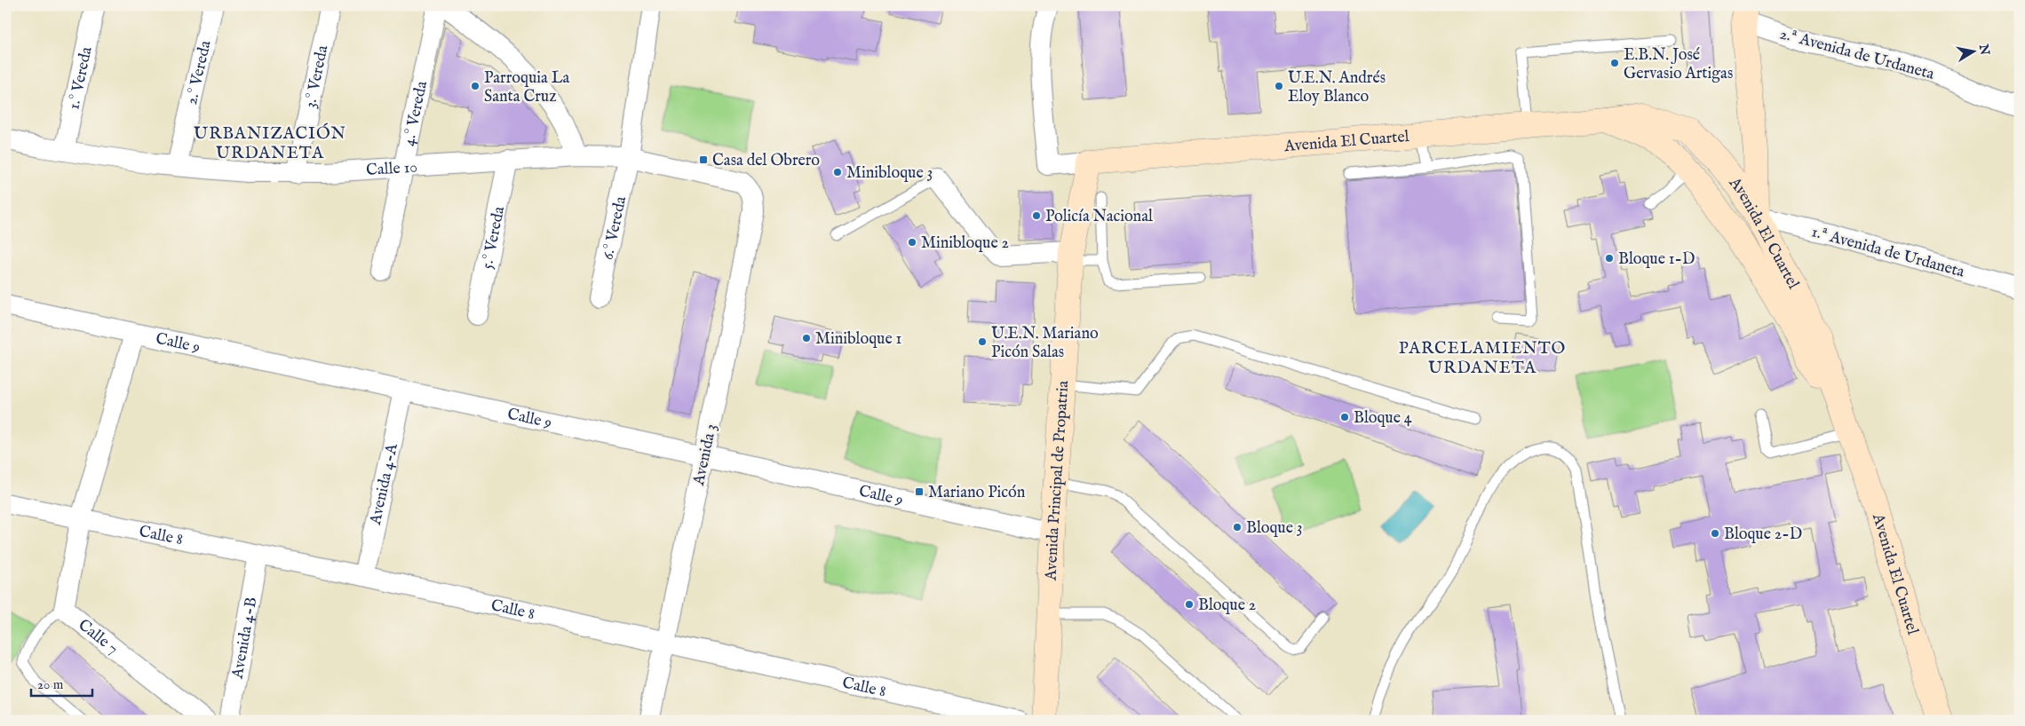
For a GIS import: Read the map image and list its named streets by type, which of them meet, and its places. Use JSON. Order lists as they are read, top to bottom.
{
  "streets": {
    "main road": ["Avenida El Cuartel", "Avenida Principal de Propatria"],
    "street": [
      "2.ª Avenida de Urdaneta",
      "2.° Vereda",
      "3.° Vereda",
      "1.° Vereda",
      "4.° Vereda",
      "Calle 10",
      "6.° Vereda",
      "5.° Vereda",
      "1.ª Avenida de Urdaneta",
      "Calle 9",
      "Avenida 3",
      "Avenida 4-A",
      "Calle 8",
      "Calle 7",
      "Avenida 4-B"
    ]
  },
  "crossings": [
    ["2.° Vereda", "Calle 10"],
    ["3.° Vereda", "Calle 10"],
    ["1.° Vereda", "Calle 10"],
    ["4.° Vereda", "Calle 10"],
    ["Avenida El Cuartel", "1.ª Avenida de Urdaneta"],
    ["Avenida El Cuartel", "Avenida Principal de Propatria"],
    ["Calle 10", "6.° Vereda"],
    ["Calle 10", "5.° Vereda"],
    ["Calle 10", "Avenida 3"],
    ["Calle 9", "Avenida 3"],
    ["Calle 9", "Avenida Principal de Propatria"],
    ["Calle 9", "Avenida 4-A"],
    ["Calle 9", "Calle 7"],
    ["Avenida 3", "Calle 8"],
    ["Avenida 4-A", "Calle 8"],
    ["Calle 8", "Calle 7"],
    ["Calle 8", "Avenida 4-B"]
  ],
  "districts": ["URBANIZACIÓN URDANETA", "PARCELAMIENTO URDANETA"],
  "places": {
    "other": [
      "E.B.N. José Gervasio Artigas",
      "Parroquia La Santa Cruz",
      "U.E.N. Andrés Eloy Blanco",
      "Minibloque 3",
      "Policía Nacional",
      "Minibloque 2",
      "Bloque 1-D",
      "Minibloque 1",
      "U.E.N. Mariano Picón Salas",
      "Bloque 4",
      "Bloque 3",
      "Bloque 2-D",
      "Bloque 2"
    ],
    "transit": ["Casa del Obrero", "Mariano Picón"]
  },
  "scale_bar": "20 m",
  "north": "right"
}
